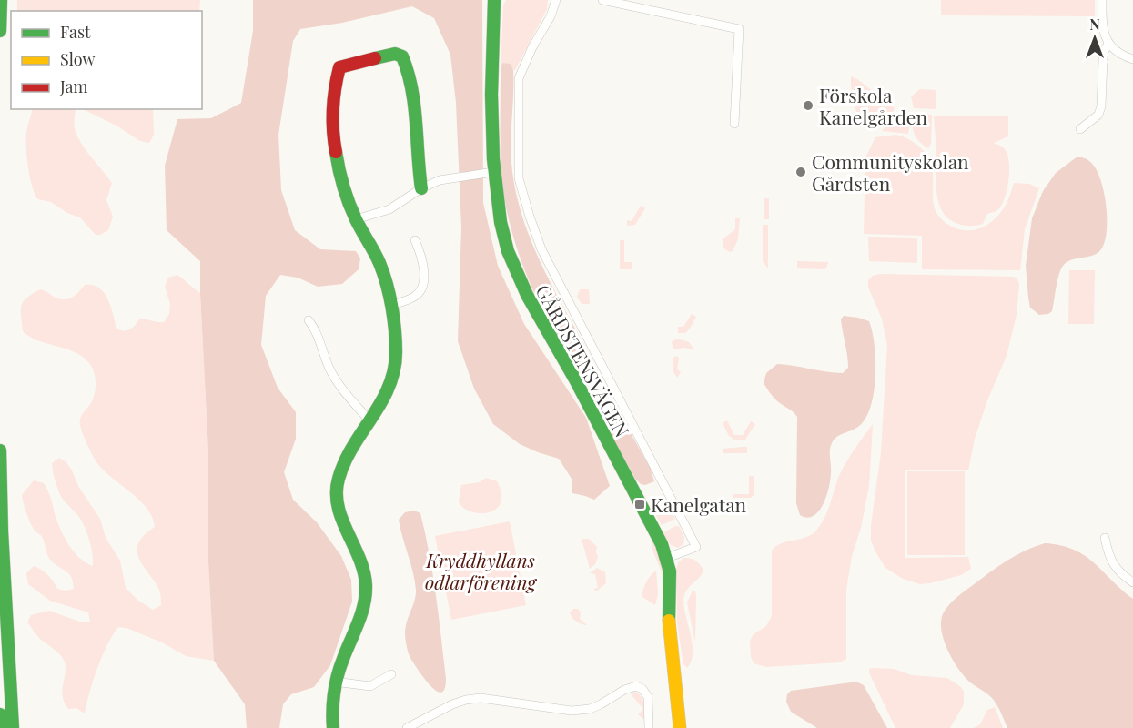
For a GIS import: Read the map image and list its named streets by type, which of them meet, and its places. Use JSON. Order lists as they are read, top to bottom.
{
  "streets": {
    "main road": ["GÅRDSTENSVÄGEN"]
  },
  "parks": ["Kryddhyllans odlarförening"],
  "places": {
    "other": ["Förskola Kanelgården", "Communityskolan Gårdsten"],
    "transit": ["Kanelgatan"]
  },
  "legend": ["Fast", "Slow", "Jam"],
  "north": "top"
}
